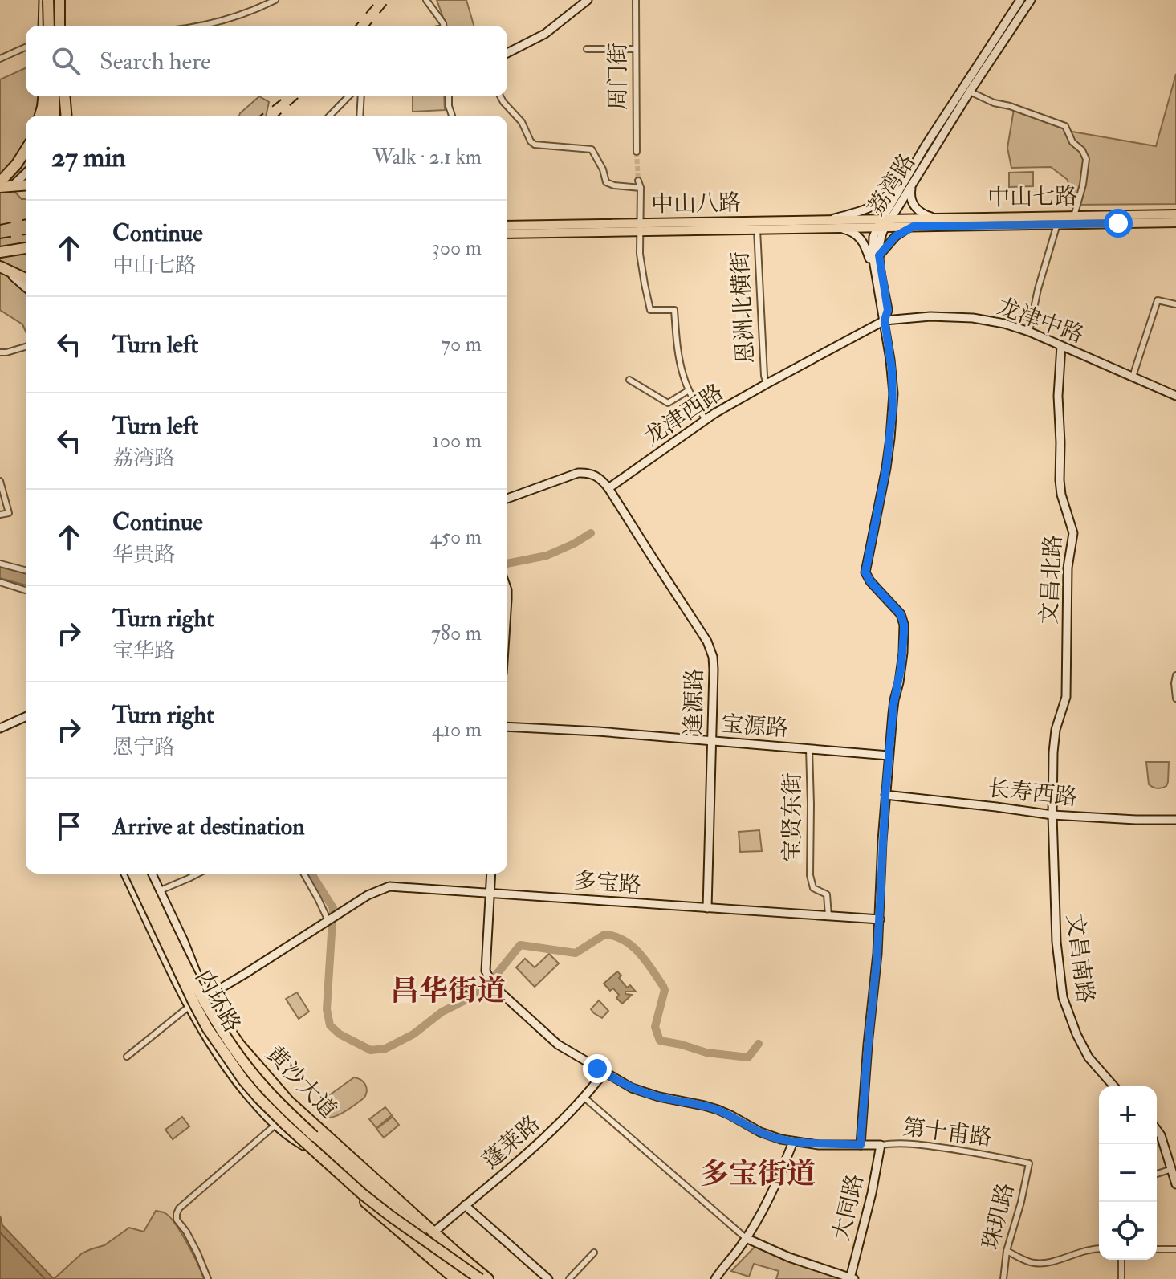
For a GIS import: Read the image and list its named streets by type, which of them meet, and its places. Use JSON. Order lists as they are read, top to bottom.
{
  "streets": {
    "highway": ["内环路", "黄沙大道"],
    "main road": ["中山七路", "中山八路"],
    "street": [
      "周门街",
      "荔湾路",
      "恩洲北横街",
      "龙津中路",
      "龙津西路",
      "文昌北路",
      "逢源路",
      "宝源路",
      "长寿西路",
      "宝贤东街",
      "多宝路",
      "文昌南路",
      "第十甫路",
      "蓬莱路",
      "大同路",
      "珠玑路"
    ]
  },
  "crossings": [
    ["荔湾路", "中山七路"],
    ["荔湾路", "中山八路"],
    ["荔湾路", "龙津中路"],
    ["荔湾路", "龙津西路"],
    ["中山七路", "中山八路"],
    ["中山八路", "恩洲北横街"],
    ["恩洲北横街", "龙津西路"],
    ["龙津中路", "龙津西路"],
    ["龙津中路", "文昌北路"],
    ["龙津西路", "逢源路"],
    ["文昌北路", "长寿西路"],
    ["文昌北路", "文昌南路"],
    ["逢源路", "宝源路"],
    ["逢源路", "多宝路"],
    ["宝源路", "宝贤东街"],
    ["长寿西路", "文昌南路"],
    ["宝贤东街", "多宝路"],
    ["多宝路", "第十甫路"],
    ["内环路", "黄沙大道"],
    ["黄沙大道", "蓬莱路"],
    ["第十甫路", "蓬莱路"],
    ["第十甫路", "大同路"],
    ["第十甫路", "珠玑路"]
  ],
  "districts": ["昌华街道", "多宝街道"],
  "page": {
    "search": "Search here",
    "heading": ["27 min", "Walk · 2.1 km"],
    "list": [
      ["Continue", "中山七路", "300 m"],
      ["Turn left", "70 m"],
      ["Turn left", "荔湾路", "100 m"],
      ["Continue", "华贵路", "450 m"],
      ["Turn right", "宝华路", "780 m"],
      ["Turn right", "恩宁路", "410 m"],
      "Arrive at destination"
    ],
    "map_buttons": ["+", "−"]
  }
}
